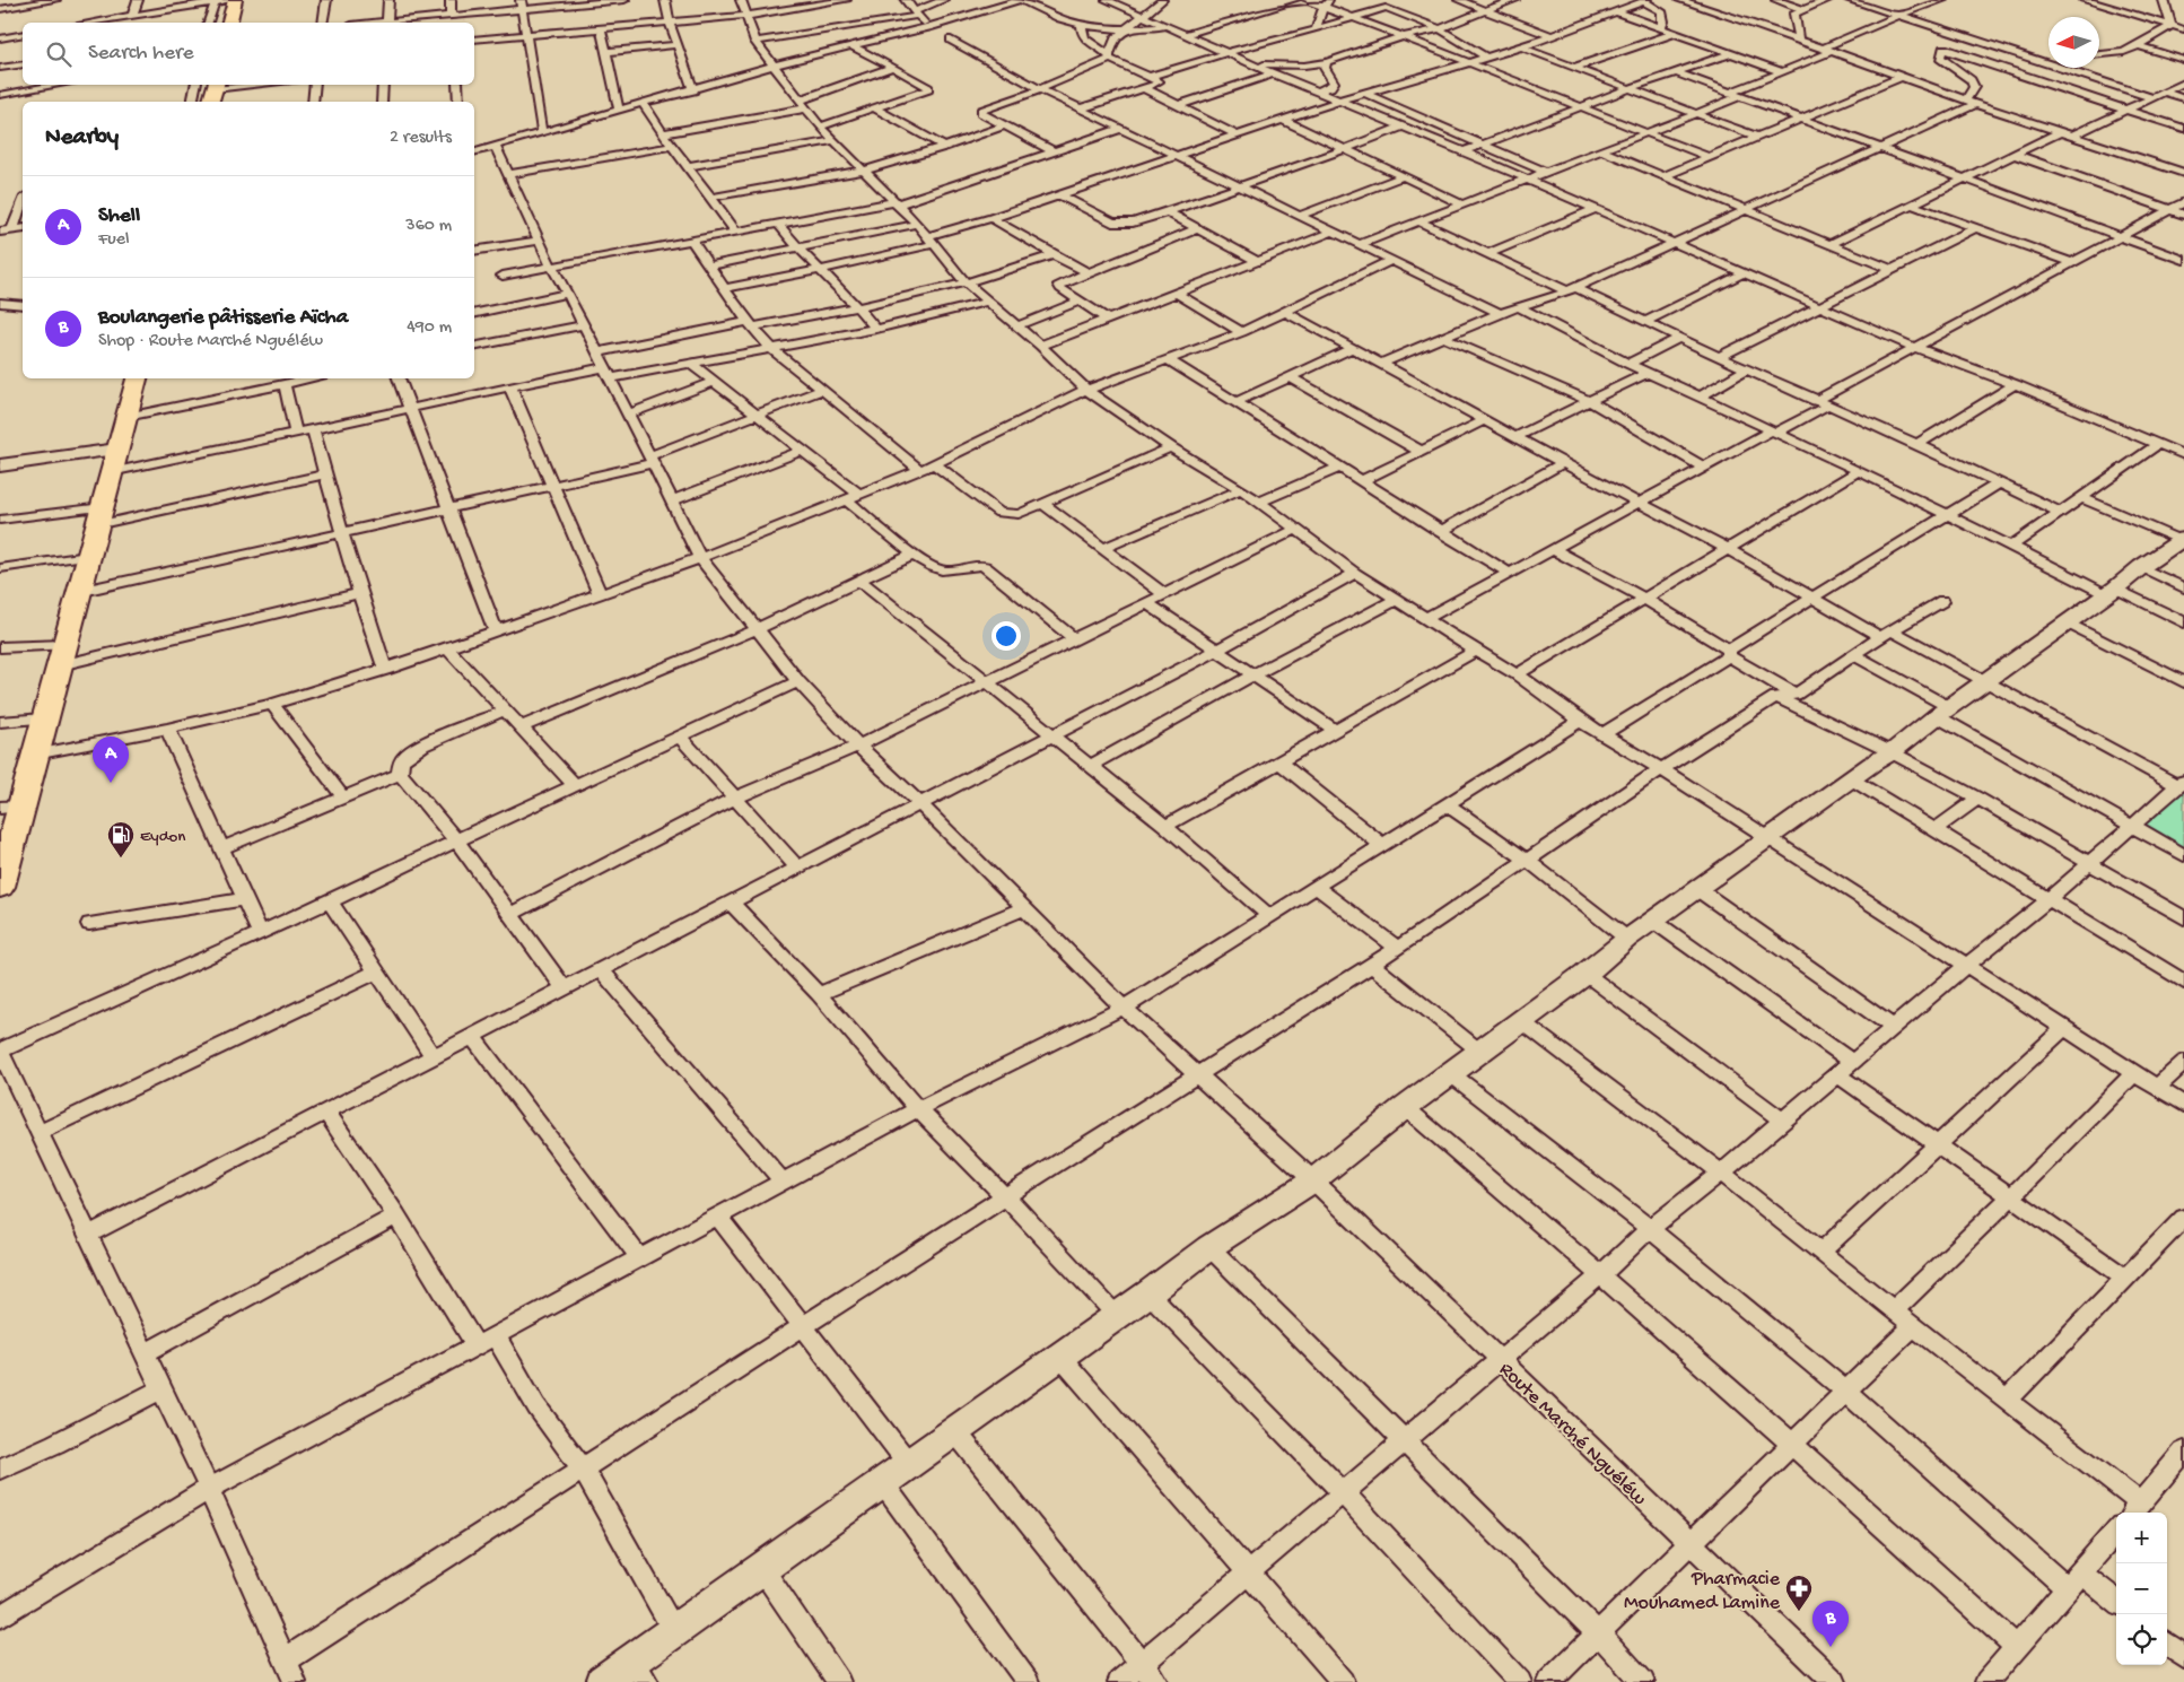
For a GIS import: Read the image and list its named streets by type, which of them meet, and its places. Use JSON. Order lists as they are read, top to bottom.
{
  "streets": {
    "street": ["Route Marché Nguéléw"]
  },
  "places": {
    "fuel station": ["Eydon"],
    "pharmacy": ["Pharmacie Mouhamed Lamine"]
  },
  "north": "left",
  "page": {
    "search": "Search here",
    "heading": ["Nearby", "2 results"],
    "list": [
      {
        "mark": "A",
        "name": "Shell",
        "note": "Fuel",
        "value": "360 m"
      },
      {
        "mark": "B",
        "name": "Boulangerie pâtisserie Aïcha",
        "note": "Shop · Route Marché Nguéléw",
        "value": "490 m"
      }
    ],
    "pins": ["A", "B"],
    "map_buttons": ["+", "−"]
  }
}
